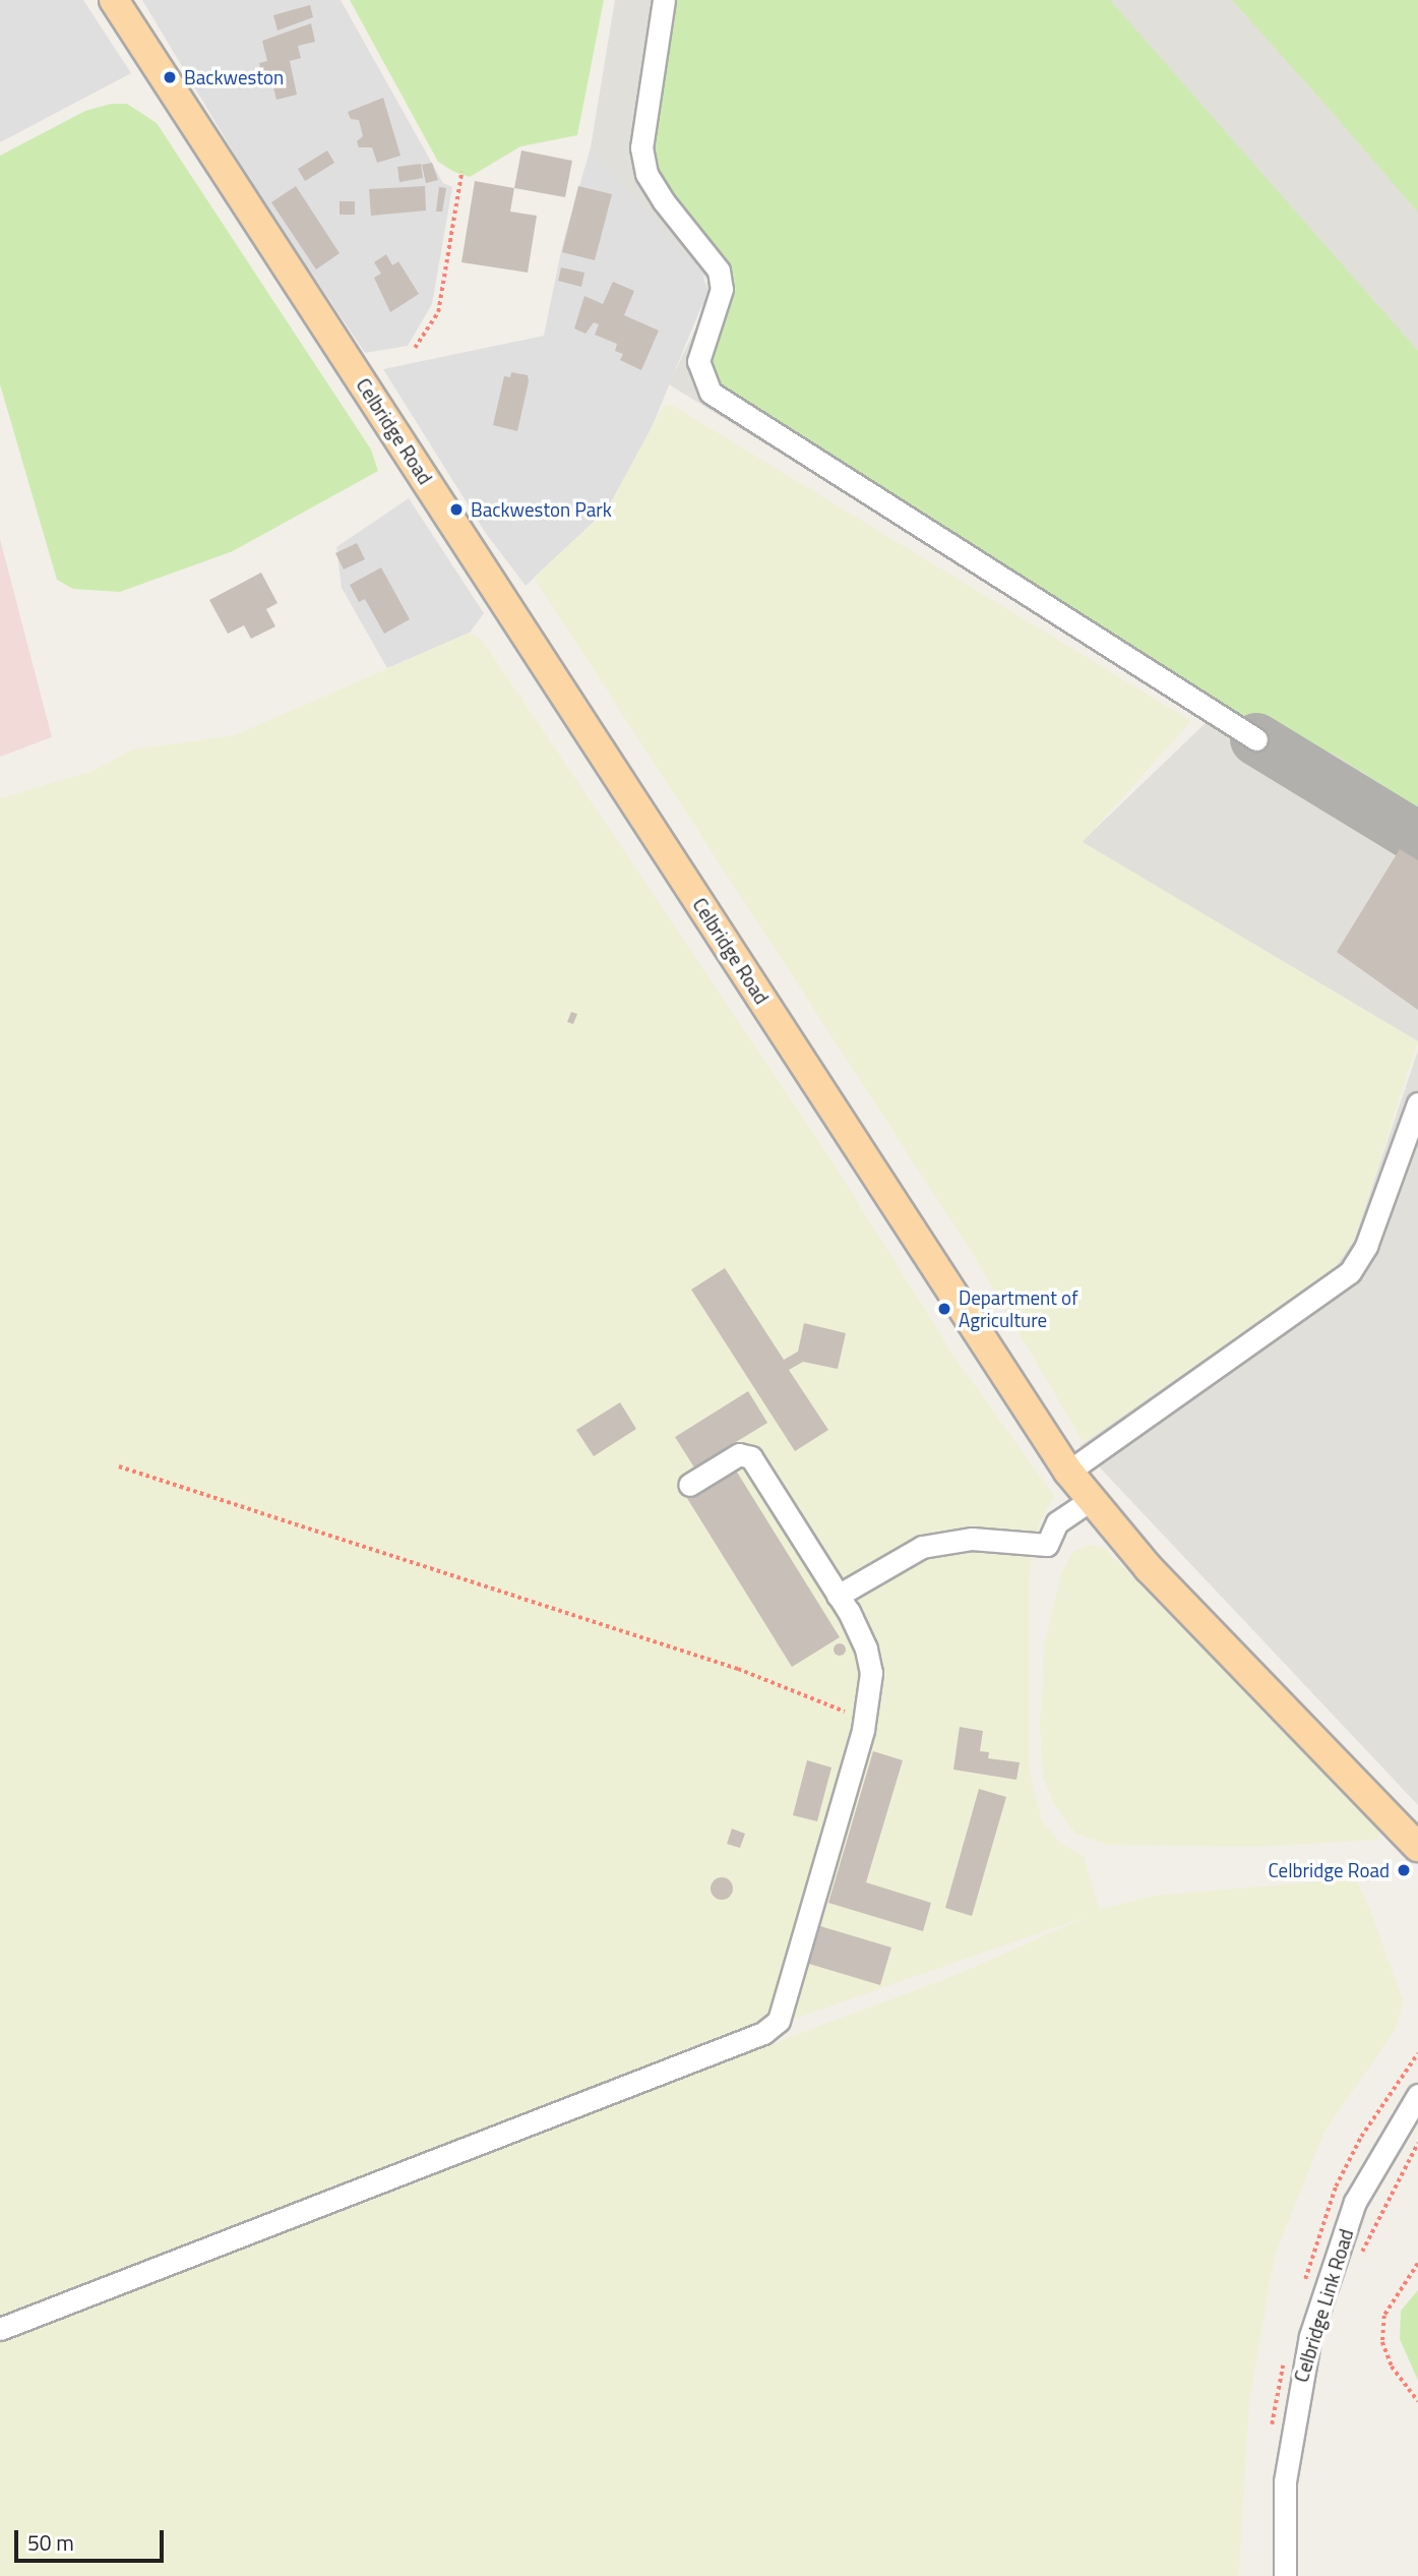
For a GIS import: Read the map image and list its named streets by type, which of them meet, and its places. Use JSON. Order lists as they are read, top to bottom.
{
  "streets": {
    "main road": ["Celbridge Road"],
    "street": ["Celbridge Link Road"]
  },
  "places": [
    "Backweston",
    "Backweston Park",
    "Department of Agriculture",
    "Celbridge Road"
  ],
  "scale_bar": "50 m"
}
